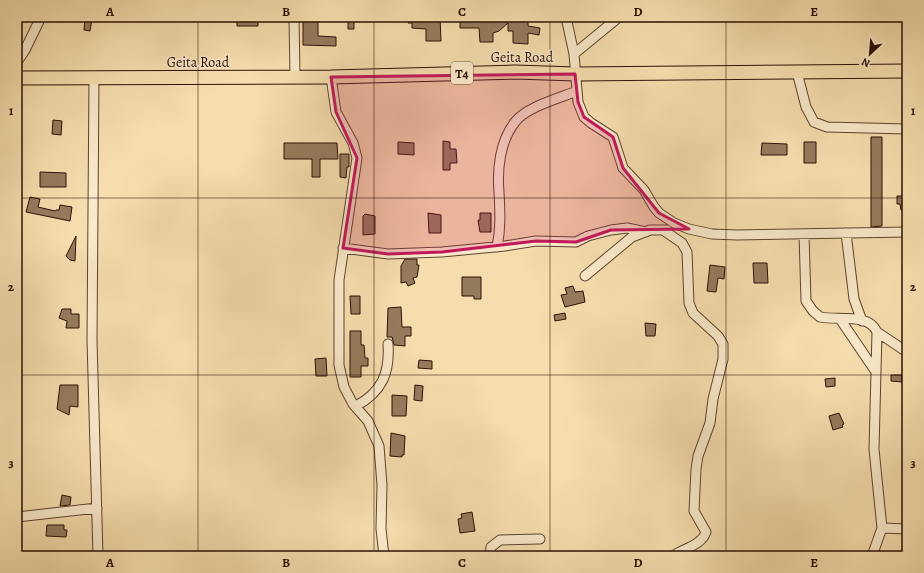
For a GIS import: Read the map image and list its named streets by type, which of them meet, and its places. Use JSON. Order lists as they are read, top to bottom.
{
  "streets": {
    "highway": ["Geita Road", "T4"]
  },
  "north": "bottom left",
  "grid": {
    "columns": [
      "A",
      "B",
      "C",
      "D",
      "E"
    ],
    "rows": ["1", "2", "3"]
  }
}
